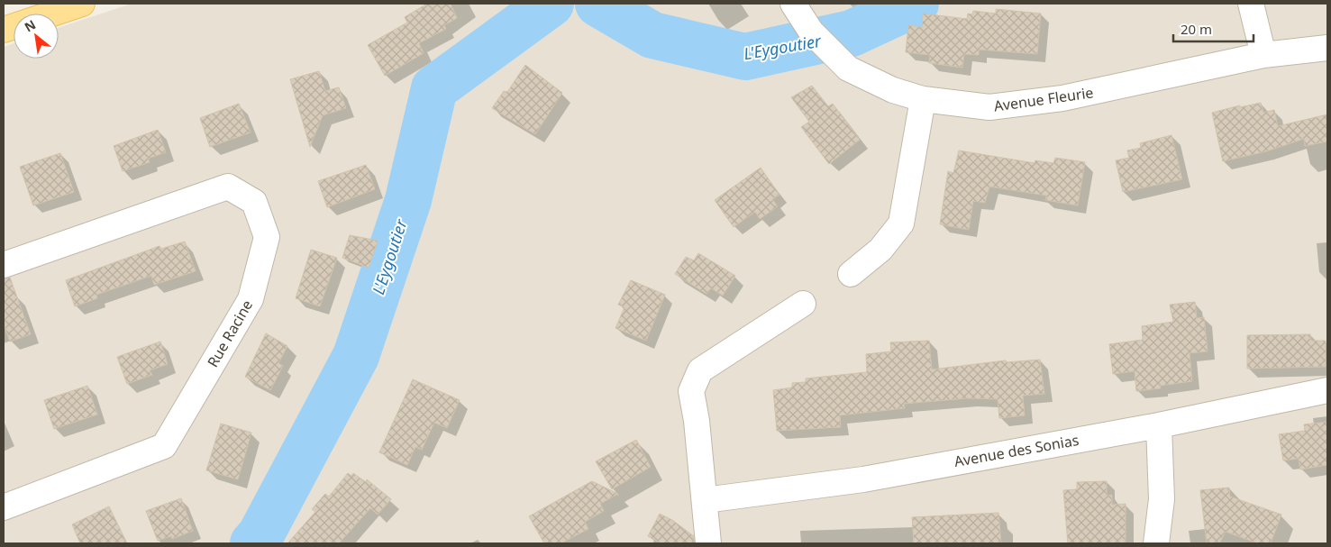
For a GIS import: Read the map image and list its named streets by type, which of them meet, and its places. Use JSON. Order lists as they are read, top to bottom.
{
  "streets": {
    "street": ["Avenue Fleurie", "Rue Racine", "Avenue des Sonias"]
  },
  "water": ["L'Eygoutier"],
  "scale_bar": "20 m",
  "north": "top left"
}
